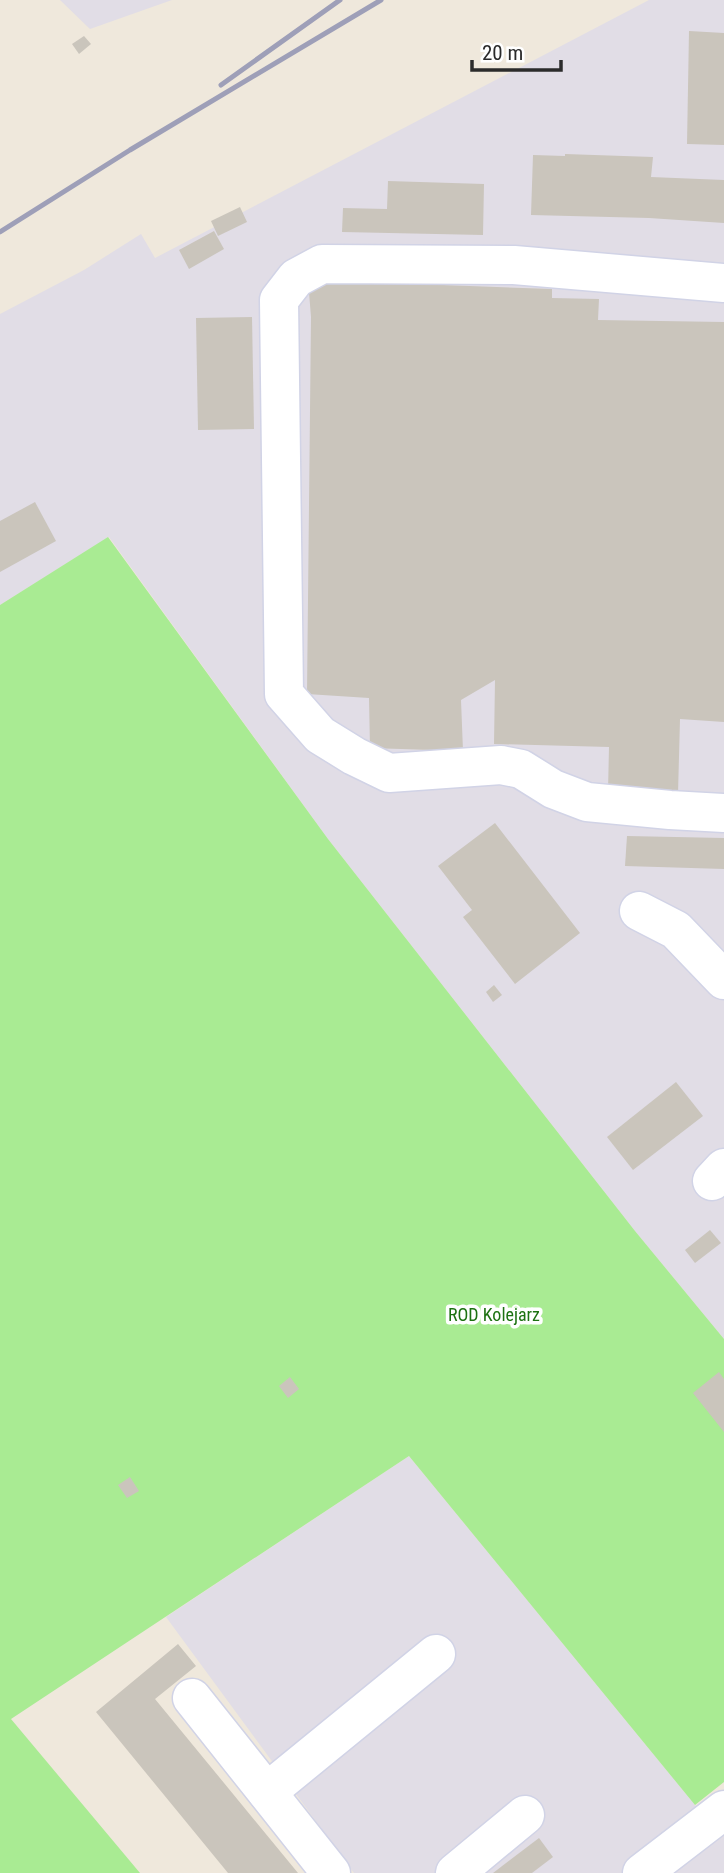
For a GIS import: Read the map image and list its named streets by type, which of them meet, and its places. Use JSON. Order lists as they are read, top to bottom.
{
  "parks": ["ROD Kolejarz"],
  "scale_bar": "20 m"
}
